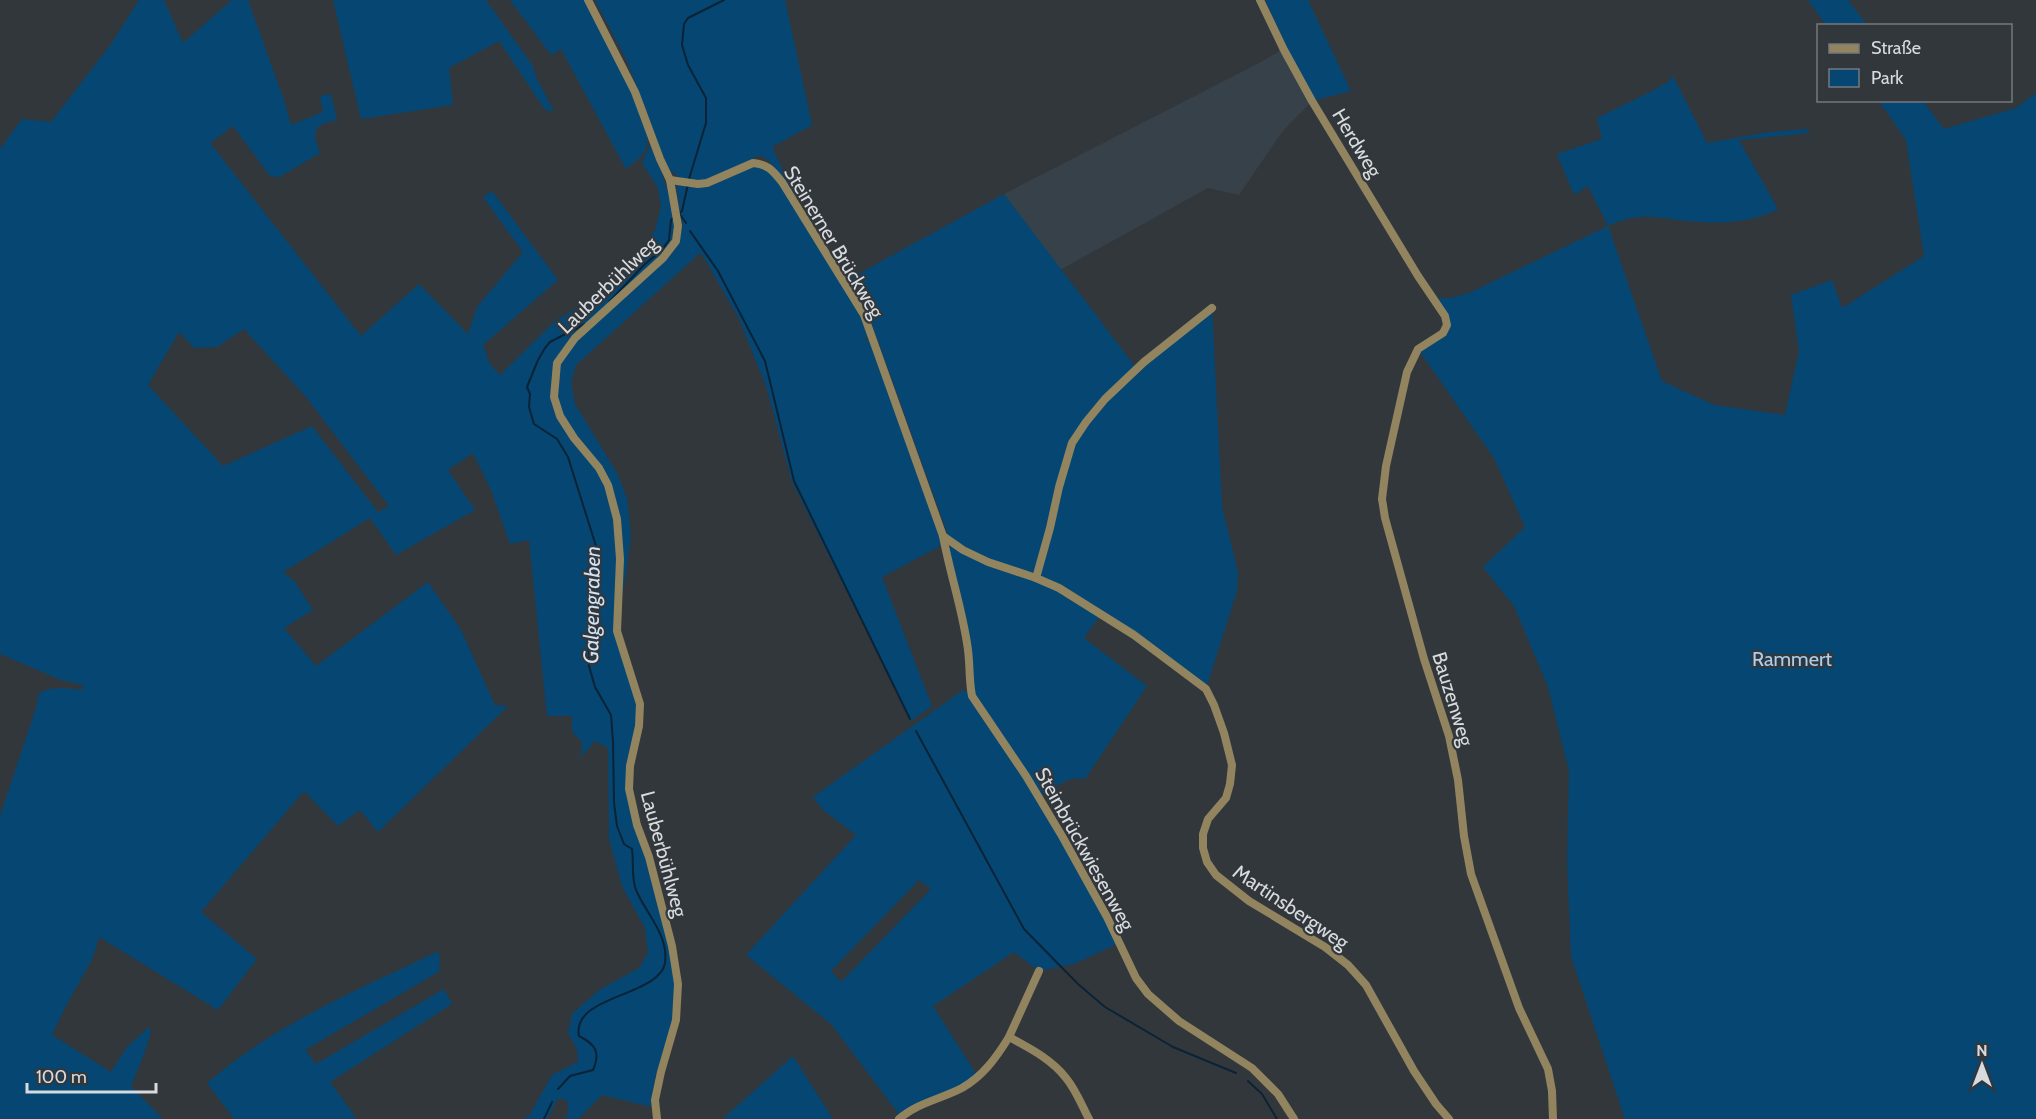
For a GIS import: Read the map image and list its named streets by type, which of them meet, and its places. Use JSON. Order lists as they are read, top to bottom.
{
  "streets": {
    "street": [
      "Herdweg",
      "Steinerner Brückweg",
      "Lauberbühlweg",
      "Bauzenweg",
      "Steinbrückwiesenweg",
      "Martinsbergweg"
    ]
  },
  "crossings": [
    ["Herdweg", "Bauzenweg"],
    ["Steinerner Brückweg", "Lauberbühlweg"],
    ["Steinerner Brückweg", "Steinbrückwiesenweg"],
    ["Steinerner Brückweg", "Martinsbergweg"],
    ["Steinbrückwiesenweg", "Martinsbergweg"]
  ],
  "water": ["Galgengraben"],
  "parks": ["Rammert"],
  "legend": ["Straße", "Park"],
  "scale_bar": "100 m",
  "north": "top"
}
